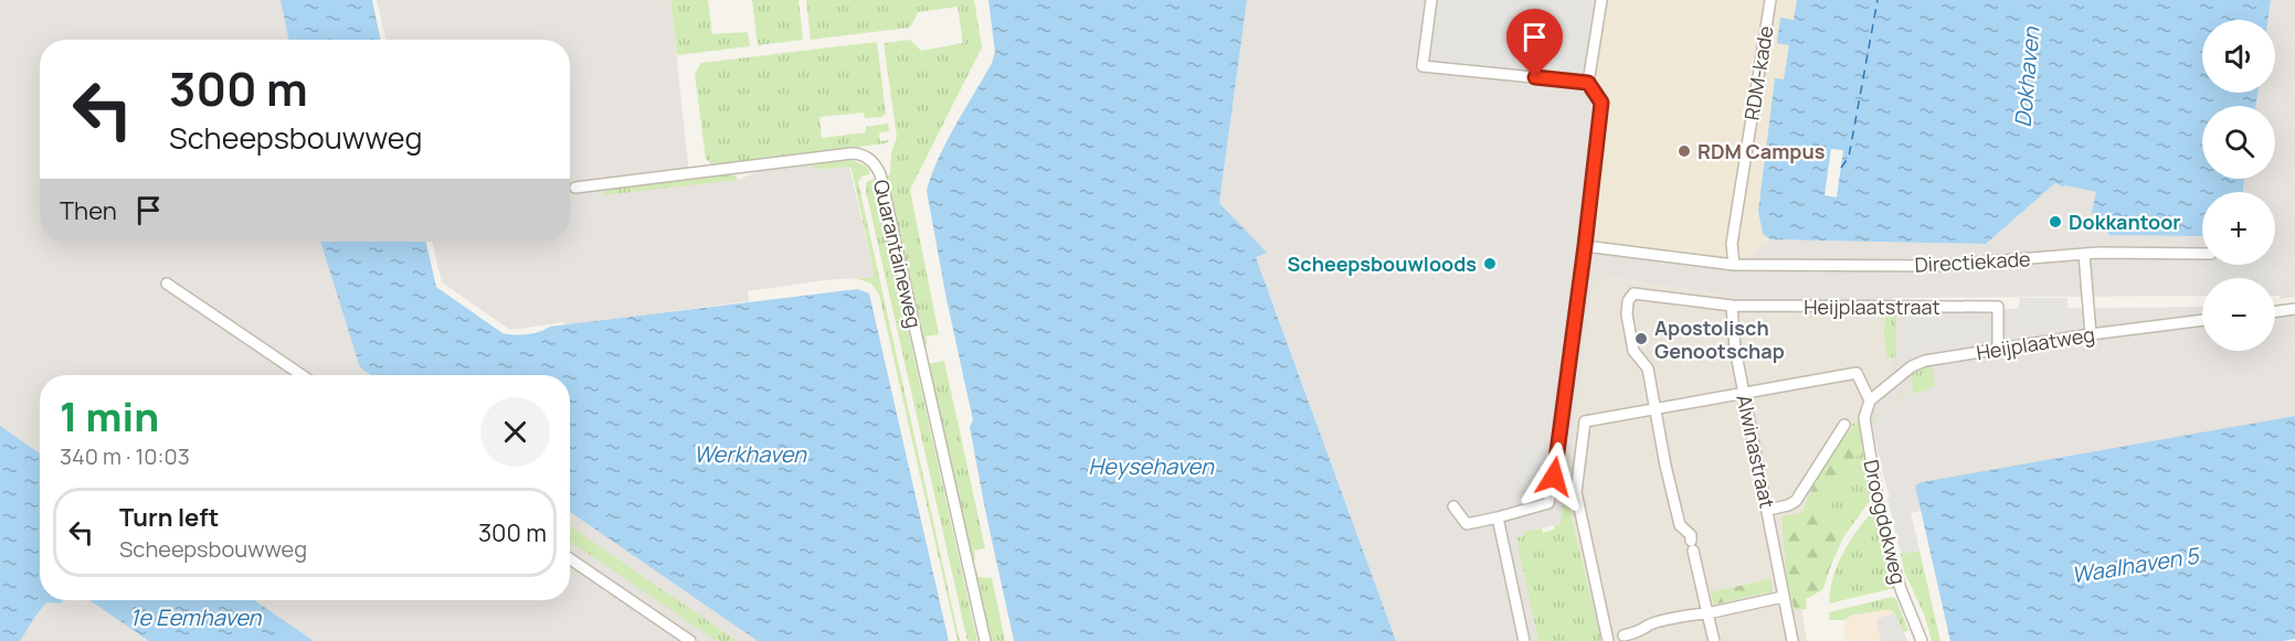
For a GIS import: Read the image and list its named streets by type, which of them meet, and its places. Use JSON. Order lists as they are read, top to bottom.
{
  "streets": {
    "street": [
      "RDM-kade",
      "Quarantaineweg",
      "Directiekade",
      "Heijplaatstraat",
      "Heijplaatweg",
      "Alwinastraat",
      "Droogdokweg"
    ]
  },
  "crossings": [
    ["RDM-kade", "Directiekade"],
    ["Heijplaatstraat", "Heijplaatweg"],
    ["Heijplaatstraat", "Alwinastraat"],
    ["Heijplaatweg", "Droogdokweg"]
  ],
  "water": [
    "Dokhaven",
    "Werkhaven",
    "Heysehaven",
    "Waalhaven 5",
    "1e Eemhaven"
  ],
  "places": [
    "RDM Campus",
    "Dokkantoor",
    "Scheepsbouwloods",
    "Apostolisch Genootschap"
  ],
  "page": {
    "map_buttons": ["+", "−"],
    "turn": ["300 m", "Scheepsbouwweg"],
    "then": "Then",
    "heading": ["1 min", "340 m · 10:03"],
    "list": [
      {
        "name": "Turn left",
        "note": "Scheepsbouwweg",
        "value": "300 m"
      }
    ]
  }
}
